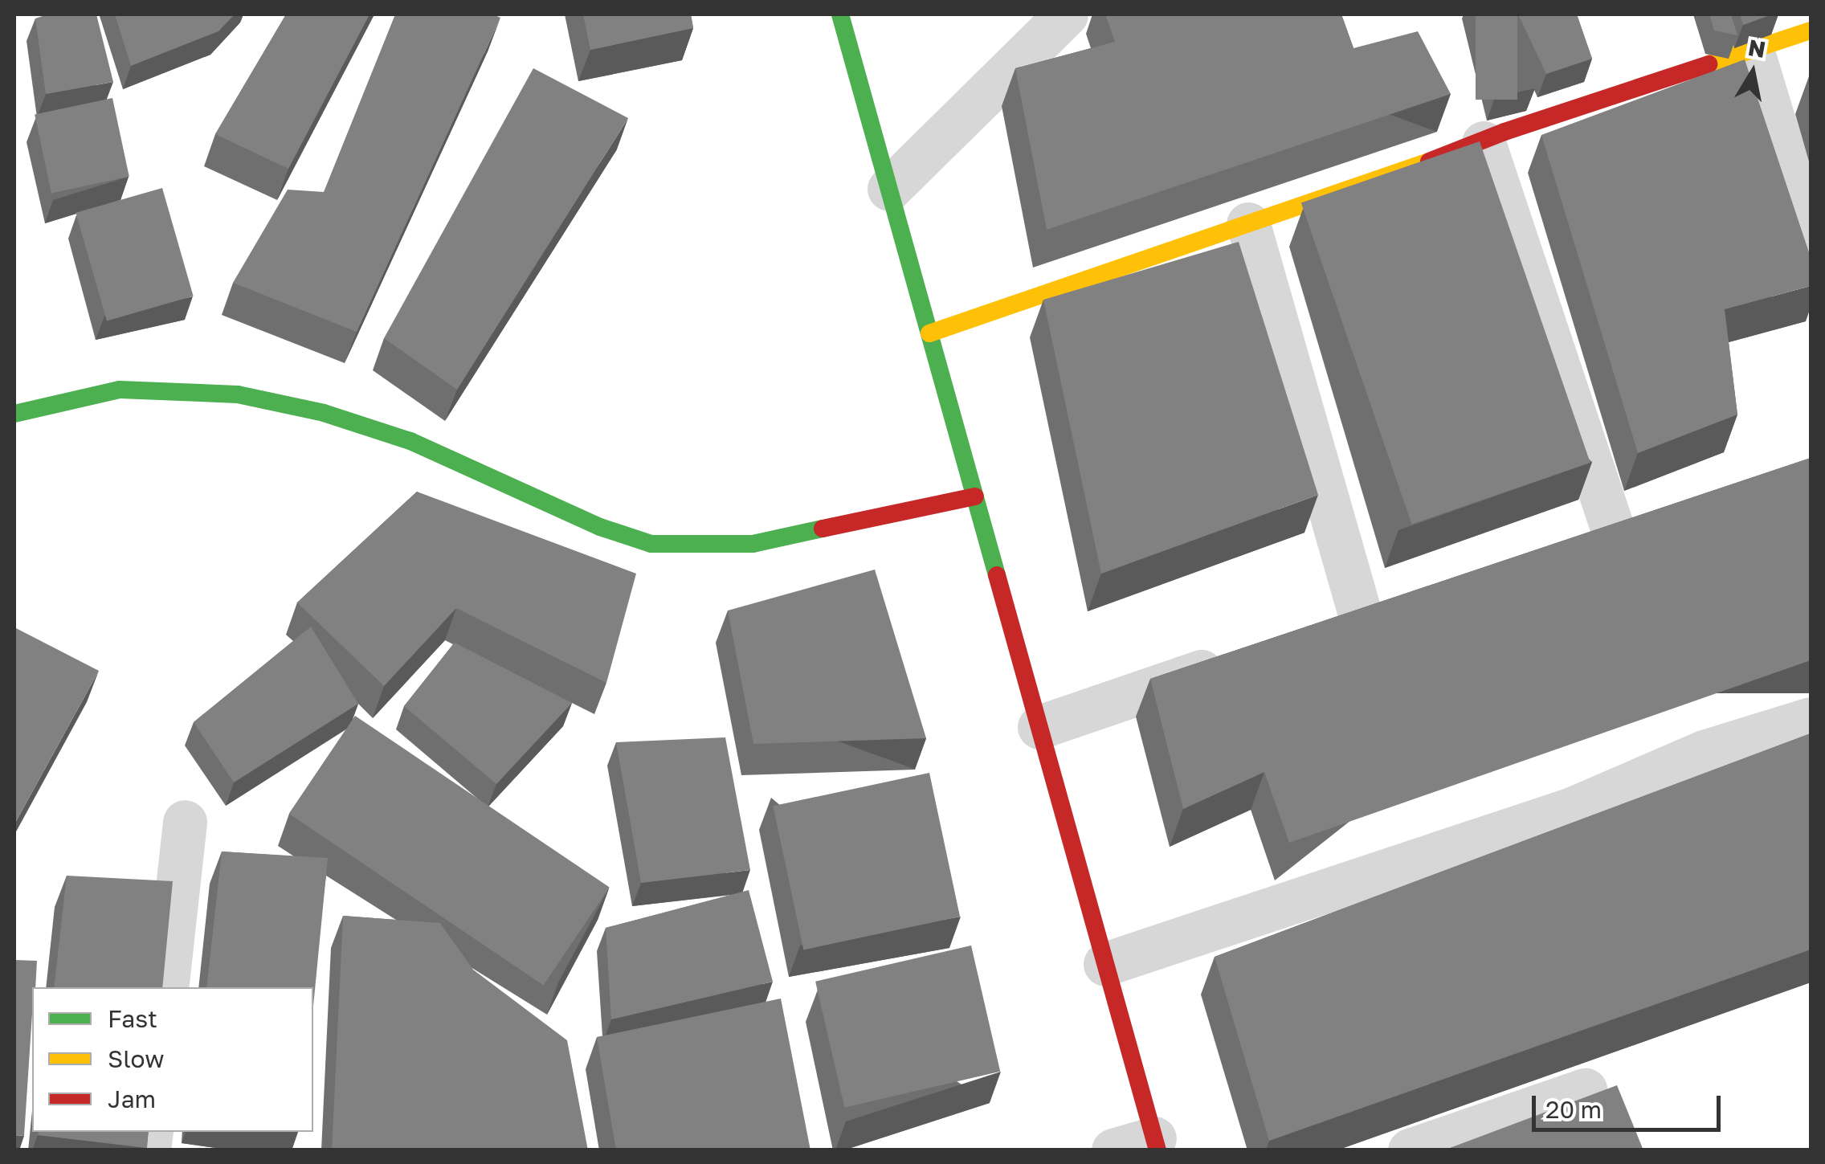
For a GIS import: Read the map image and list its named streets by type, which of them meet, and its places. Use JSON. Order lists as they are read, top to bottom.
{
  "legend": ["Fast", "Slow", "Jam"],
  "scale_bar": "20 m",
  "north": "top"
}
